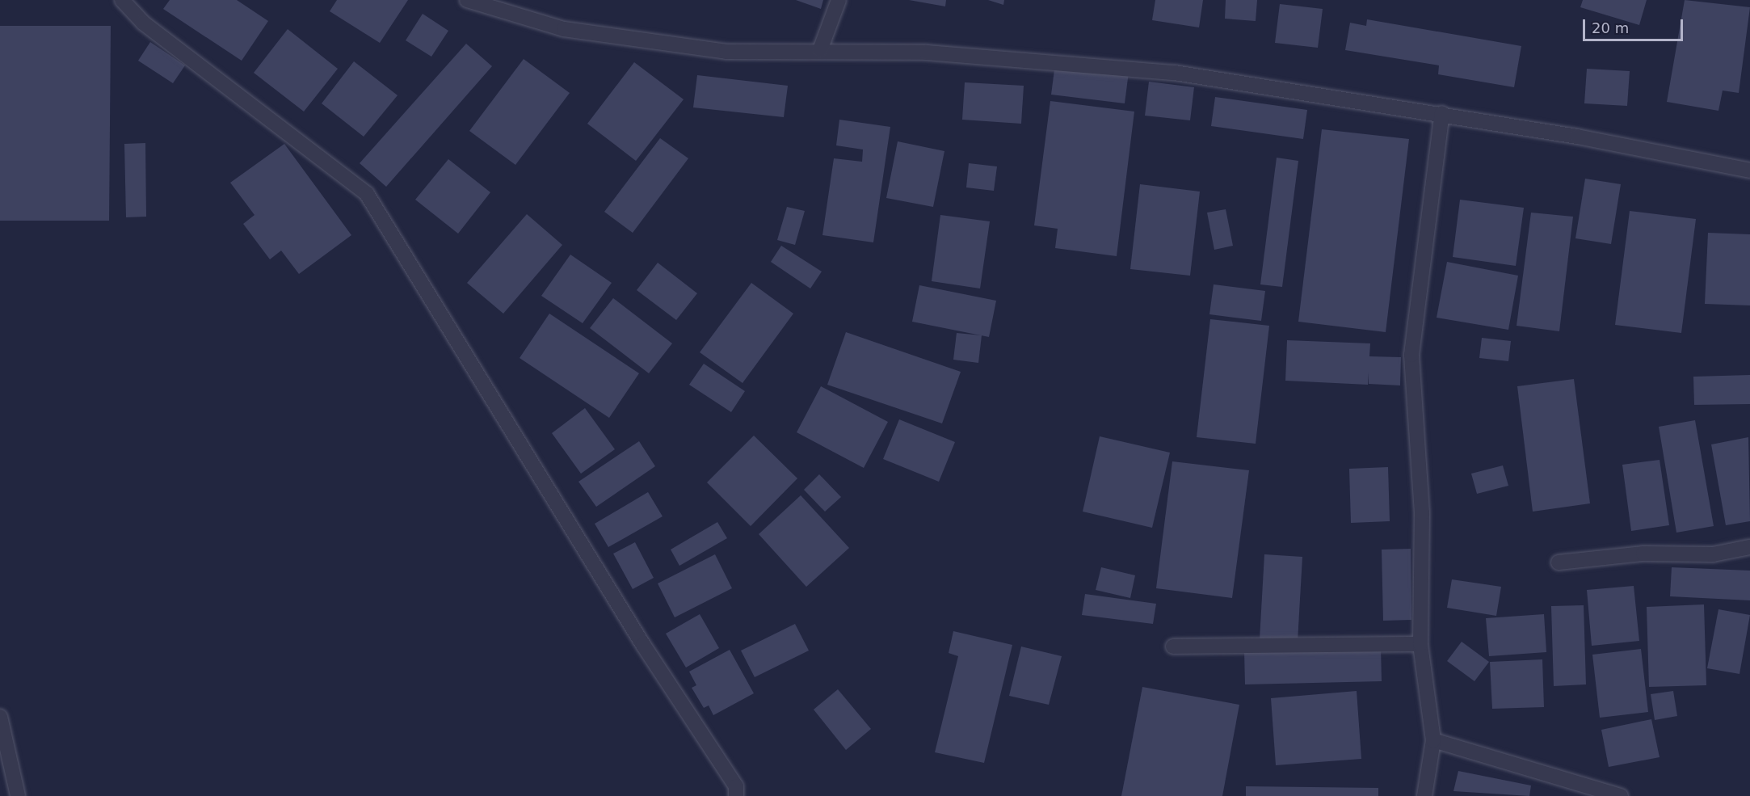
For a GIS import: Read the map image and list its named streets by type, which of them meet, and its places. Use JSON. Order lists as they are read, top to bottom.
{
  "scale_bar": "20 m"
}
